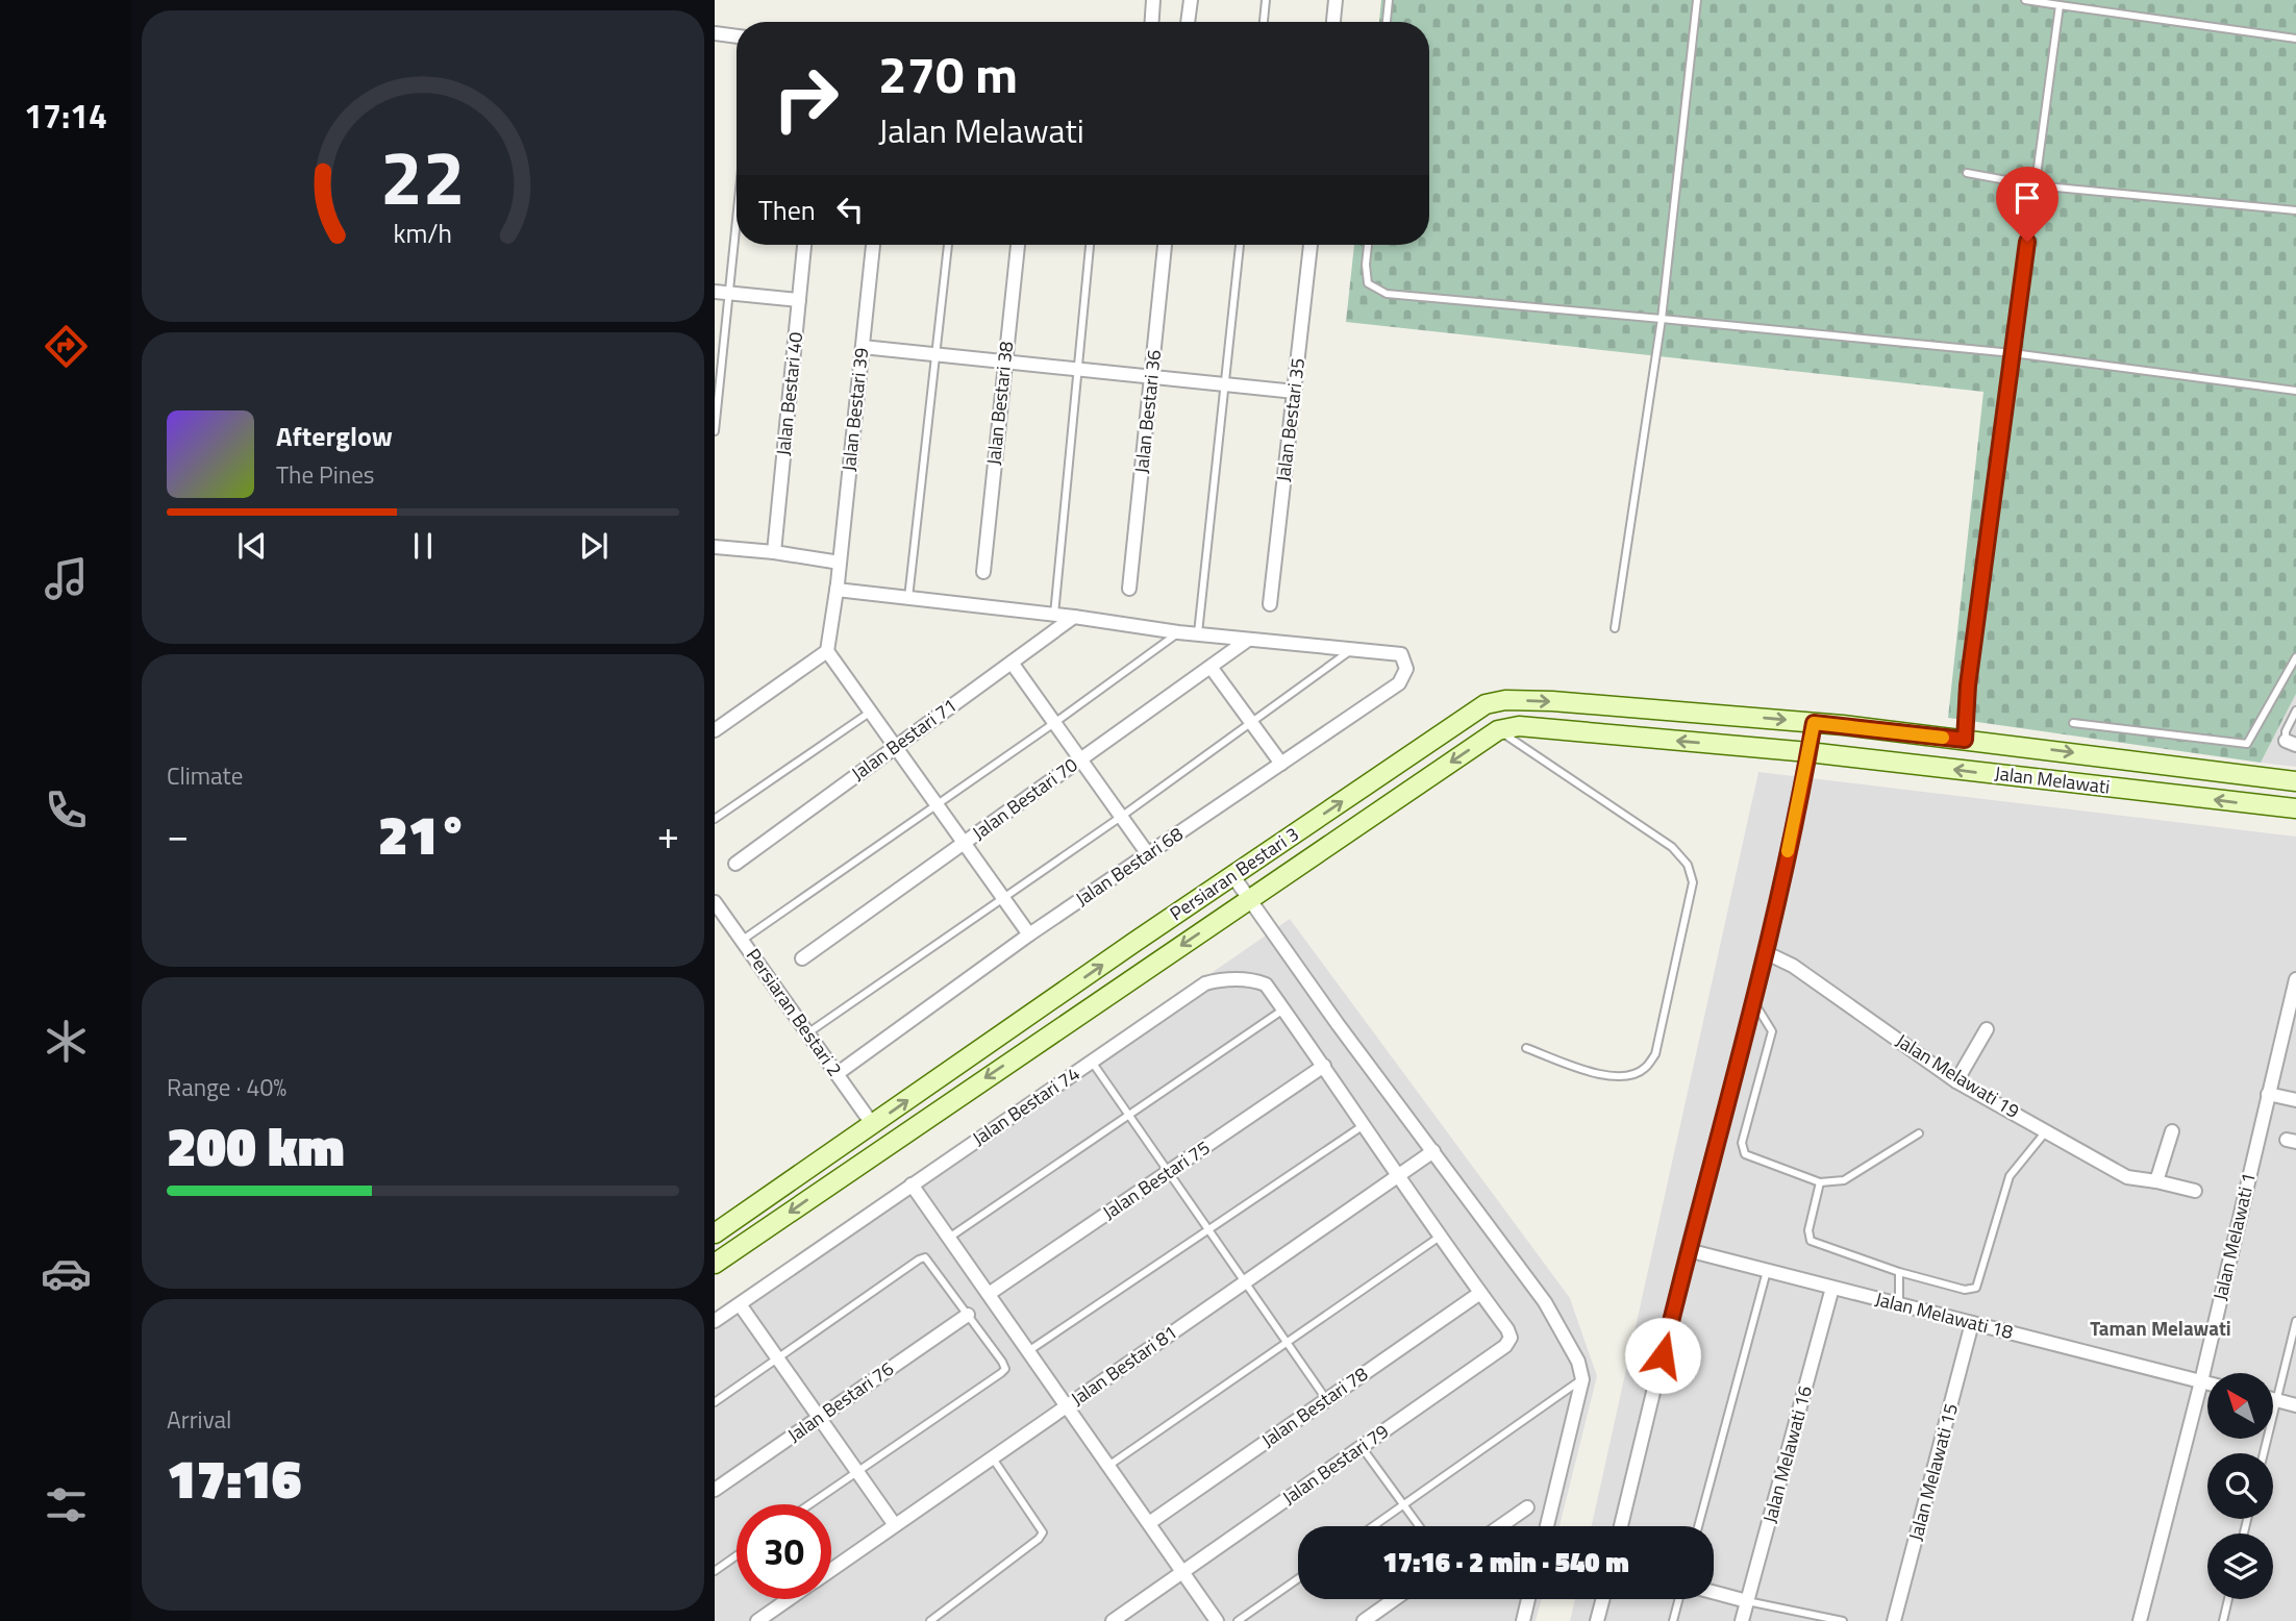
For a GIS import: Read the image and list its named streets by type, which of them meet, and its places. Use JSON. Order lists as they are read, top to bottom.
{
  "streets": {
    "street": [
      "Jalan Bestari 40",
      "Jalan Bestari 38",
      "Jalan Bestari 39",
      "Jalan Bestari 36",
      "Jalan Bestari 35",
      "Jalan Bestari 71",
      "Jalan Melawati",
      "Jalan Bestari 70",
      "Jalan Bestari 68",
      "Persiaran Bestari 3",
      "Persiaran Bestari 2",
      "Jalan Melawati 19",
      "Jalan Bestari 74",
      "Jalan Bestari 75",
      "Jalan Melawati 1",
      "Jalan Melawati 18",
      "Jalan Bestari 81",
      "Jalan Bestari 76",
      "Jalan Bestari 78",
      "Jalan Melawati 16",
      "Jalan Bestari 79",
      "Jalan Melawati 15"
    ]
  },
  "crossings": [
    ["Jalan Melawati", "Persiaran Bestari 3"],
    ["Jalan Bestari 68", "Persiaran Bestari 2"],
    ["Persiaran Bestari 3", "Persiaran Bestari 2"],
    ["Jalan Bestari 74", "Jalan Bestari 75"],
    ["Jalan Bestari 74", "Jalan Bestari 81"],
    ["Jalan Bestari 74", "Jalan Bestari 79"],
    ["Jalan Melawati 1", "Jalan Melawati 18"],
    ["Jalan Melawati 18", "Jalan Melawati 16"],
    ["Jalan Melawati 18", "Jalan Melawati 15"],
    ["Jalan Bestari 81", "Jalan Bestari 79"],
    ["Jalan Bestari 78", "Jalan Bestari 79"]
  ],
  "districts": ["Taman Melawati"],
  "north": "top left",
  "page": {
    "tabs": "17:14",
    "turn": ["270 m", "Jalan Melawati"],
    "then": "Then",
    "song": ["Afterglow", "The Pines"],
    "tile": [
      "Climate",
      ["Range · 40%", "200 km"],
      ["Arrival", "17:16"]
    ],
    "heat": ["−", "21°", "+"],
    "limit": "30",
    "trip": "17:16 · 2 min · 540 m",
    "gauge": ["22", "km/h"]
  }
}
